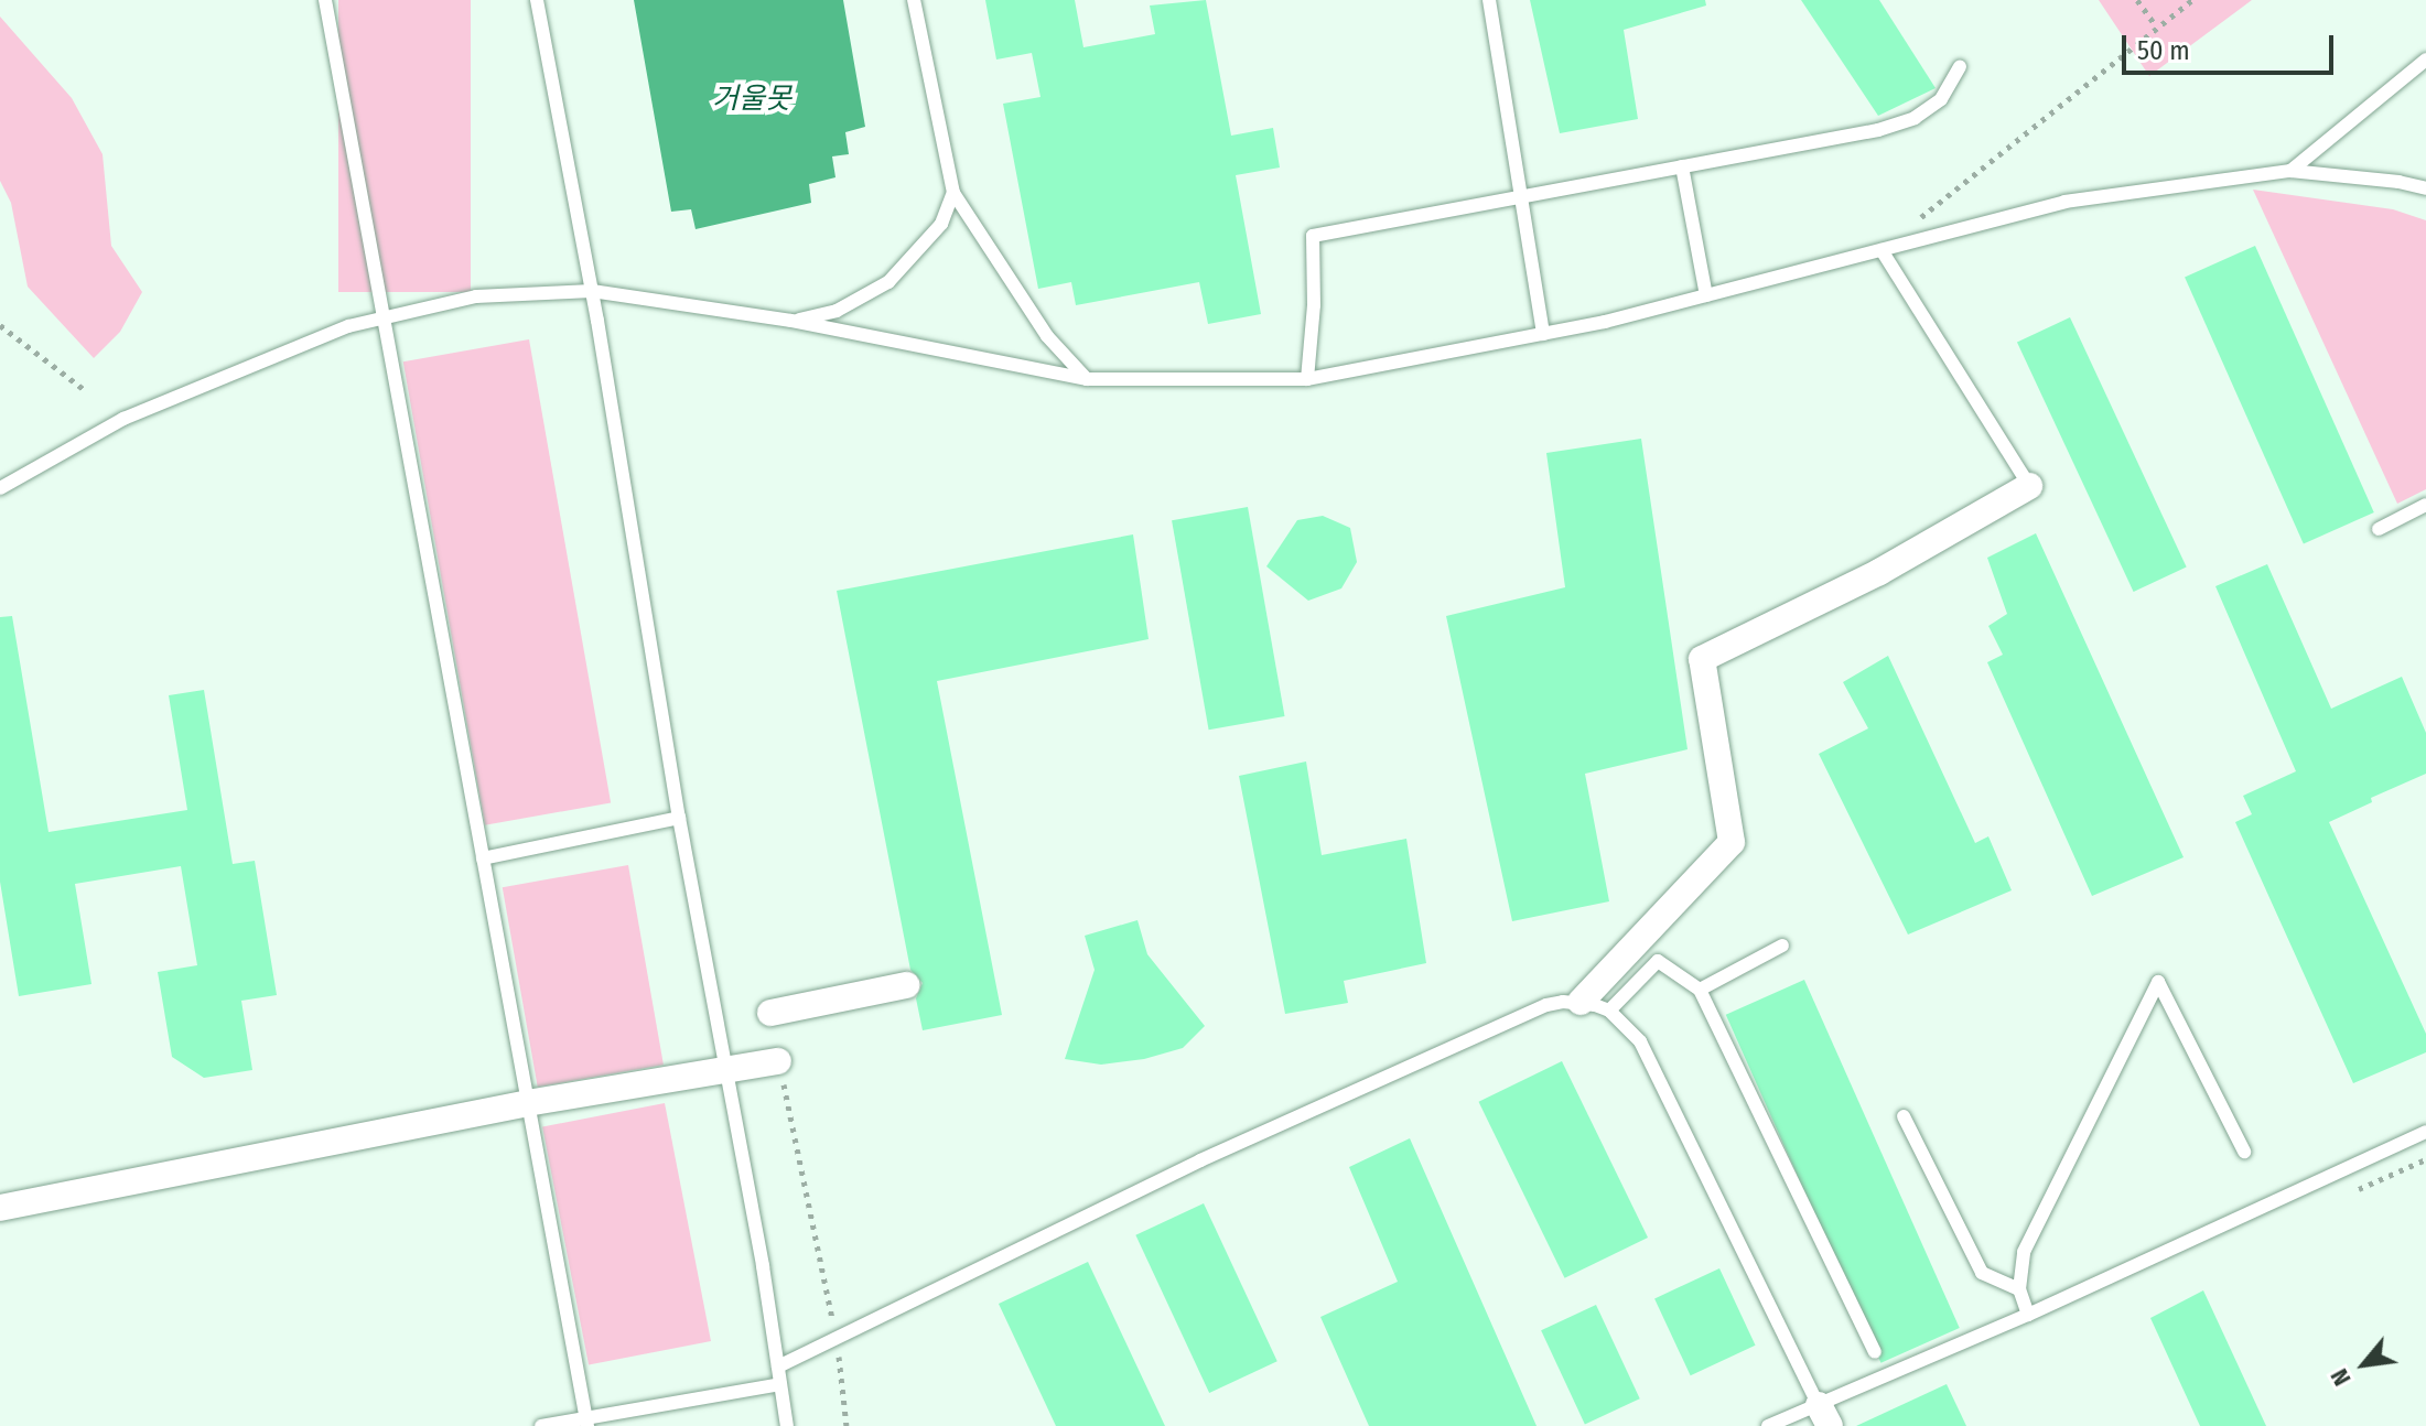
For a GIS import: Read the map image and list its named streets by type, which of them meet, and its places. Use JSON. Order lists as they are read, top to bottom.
{
  "water": ["거울못"],
  "scale_bar": "50 m",
  "north": "bottom left"
}
